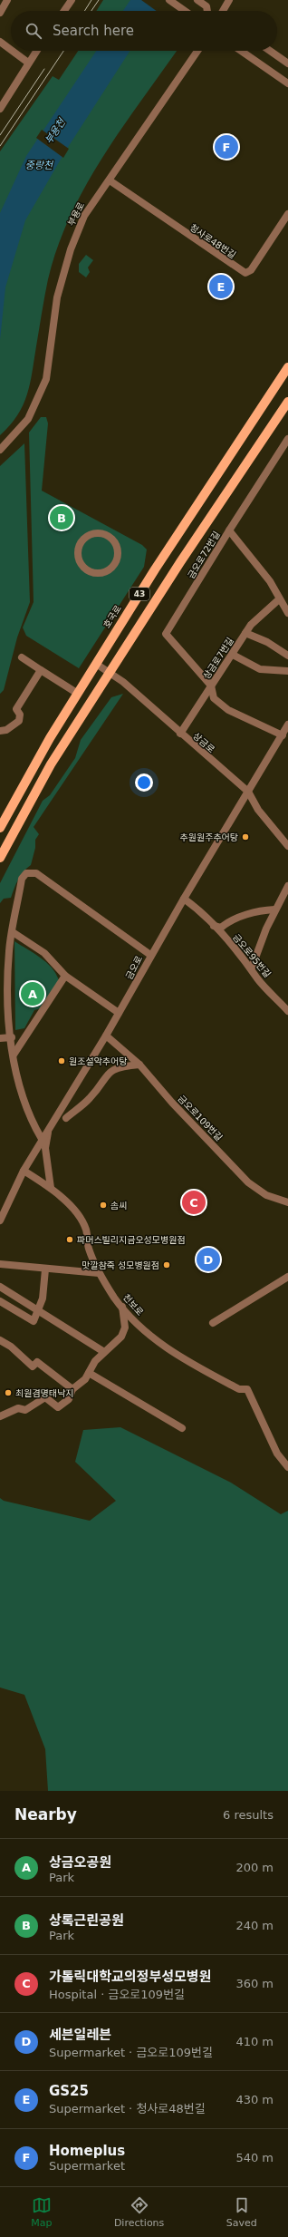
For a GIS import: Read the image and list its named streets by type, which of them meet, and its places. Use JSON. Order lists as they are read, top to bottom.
{
  "streets": {
    "main road": ["43", "호국로"],
    "street": [
      "부용로",
      "청사로48번길",
      "금오로72번길",
      "상금로7번길",
      "상금로",
      "금오로95번길",
      "금오로",
      "금오로109번길",
      "천보로"
    ]
  },
  "crossings": [
    ["부용로", "청사로48번길"],
    ["금오로72번길", "상금로7번길"],
    ["43", "상금로"],
    ["호국로", "상금로"],
    ["상금로7번길", "상금로"],
    ["상금로", "금오로"],
    ["금오로95번길", "금오로"],
    ["금오로", "금오로109번길"],
    ["금오로", "천보로"]
  ],
  "water": ["부용천", "중랑천"],
  "places": [
    "추원원주추어탕",
    "원조설악추어탕",
    "솜씨",
    "파머스빌리지금오성모병원점",
    "맛깔참죽 성모병원점",
    "최원겸명태낙지"
  ],
  "page": {
    "search": "Search here",
    "pins": [
      "F",
      "E",
      "B",
      "A",
      "C",
      "D"
    ],
    "heading": ["Nearby", "6 results"],
    "list": [
      {
        "mark": "A",
        "name": "상금오공원",
        "note": "Park",
        "value": "200 m"
      },
      {
        "mark": "B",
        "name": "상록근린공원",
        "note": "Park",
        "value": "240 m"
      },
      {
        "mark": "C",
        "name": "가톨릭대학교의정부성모병원",
        "note": "Hospital · 금오로109번길",
        "value": "360 m"
      },
      {
        "mark": "D",
        "name": "세븐일레븐",
        "note": "Supermarket · 금오로109번길",
        "value": "410 m"
      },
      {
        "mark": "E",
        "name": "GS25",
        "note": "Supermarket · 청사로48번길",
        "value": "430 m"
      },
      {
        "mark": "F",
        "name": "Homeplus",
        "note": "Supermarket",
        "value": "540 m"
      }
    ],
    "nav": ["Map", "Directions", "Saved"]
  }
}
